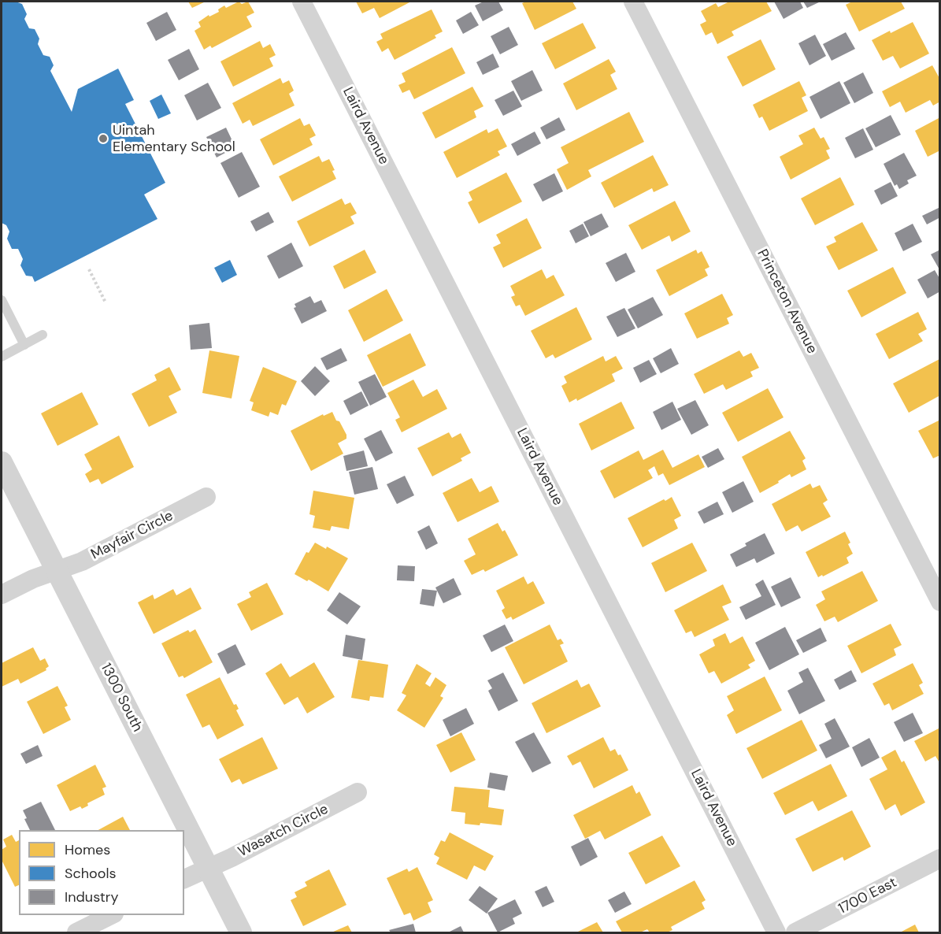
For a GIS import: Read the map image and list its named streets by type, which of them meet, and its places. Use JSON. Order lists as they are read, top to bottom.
{
  "streets": {
    "street": [
      "Laird Avenue",
      "Princeton Avenue",
      "Mayfair Circle",
      "1300 South",
      "Wasatch Circle",
      "1700 East"
    ]
  },
  "crossings": [
    ["Mayfair Circle", "1300 South"],
    ["1300 South", "Wasatch Circle"]
  ],
  "places": ["Uintah Elementary School"],
  "legend": ["Homes", "Schools", "Industry"]
}
